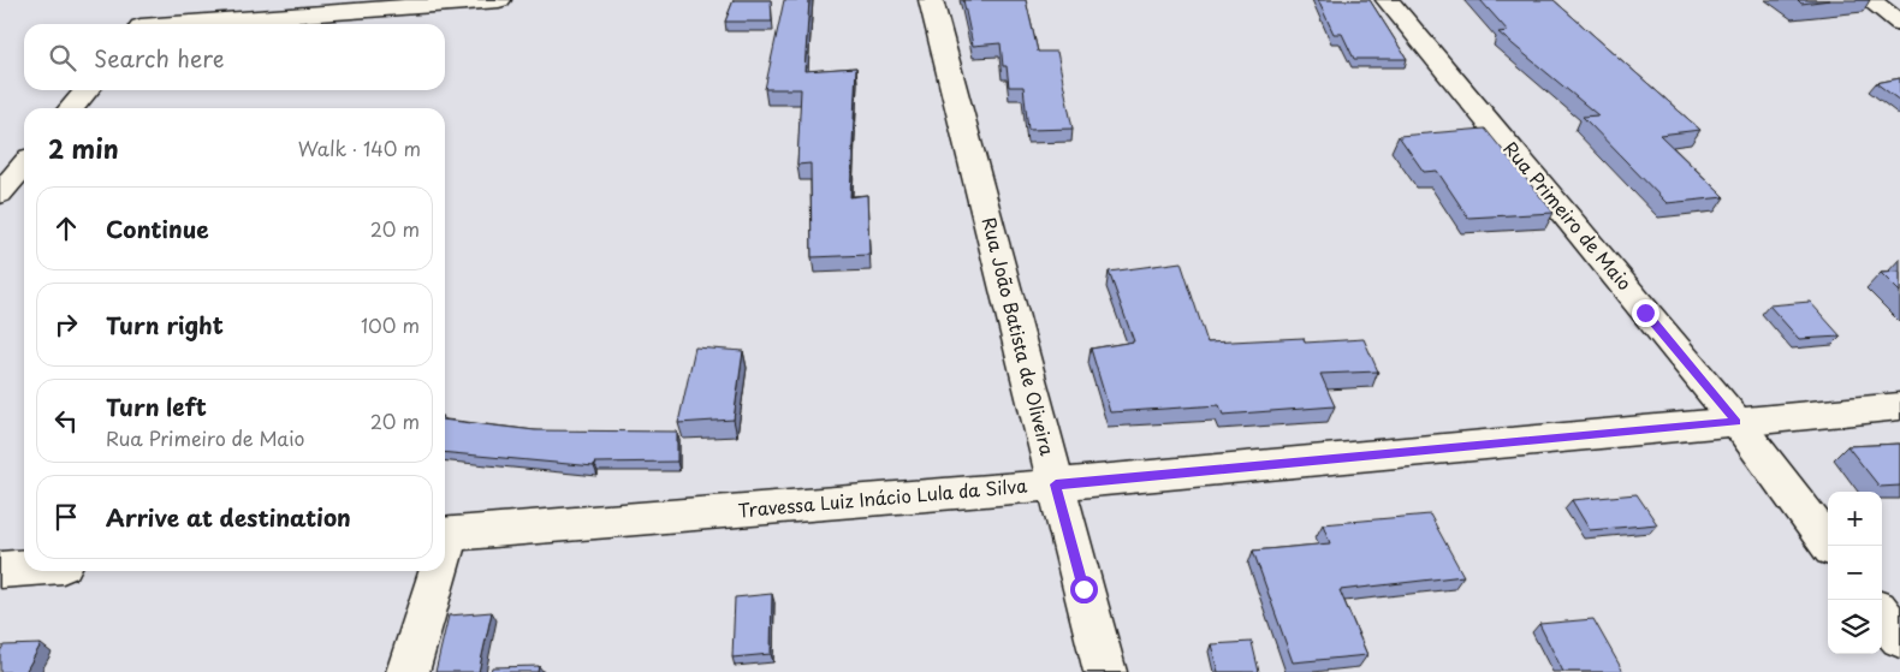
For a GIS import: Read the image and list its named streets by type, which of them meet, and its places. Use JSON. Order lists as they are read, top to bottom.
{
  "streets": {
    "street": ["Rua Primeiro de Maio", "Rua João Batista de Oliveira", "Travessa Luiz Inácio Lula da Silva"]
  },
  "crossings": [
    ["Rua Primeiro de Maio", "Travessa Luiz Inácio Lula da Silva"],
    ["Rua João Batista de Oliveira", "Travessa Luiz Inácio Lula da Silva"]
  ],
  "page": {
    "search": "Search here",
    "heading": ["2 min", "Walk · 140 m"],
    "list": [
      ["Continue", "20 m"],
      ["Turn right", "100 m"],
      ["Turn left", "Rua Primeiro de Maio", "20 m"],
      "Arrive at destination"
    ],
    "map_buttons": ["+", "−"]
  }
}
